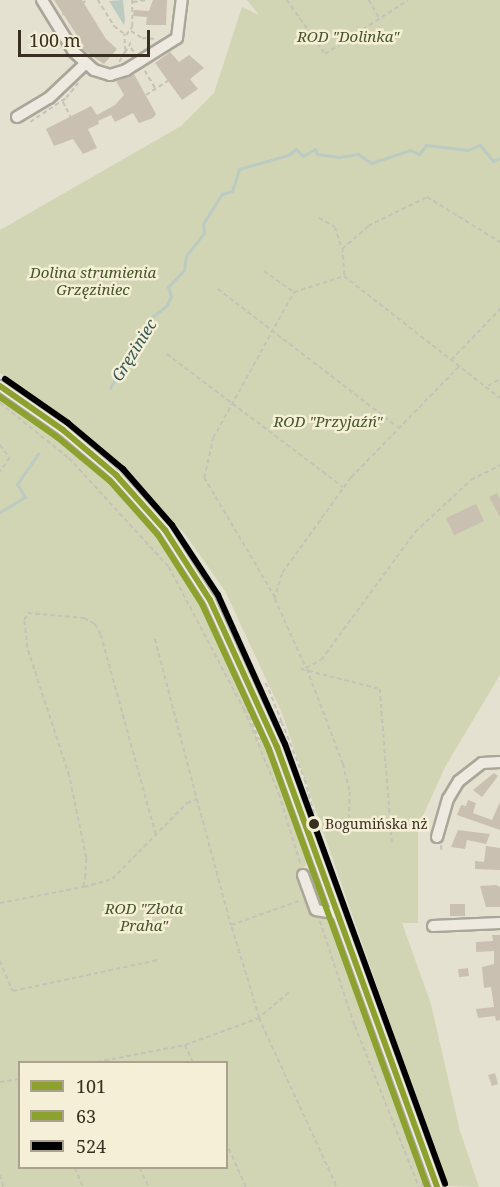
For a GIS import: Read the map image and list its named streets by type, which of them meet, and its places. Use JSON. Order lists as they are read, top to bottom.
{
  "water": ["Gręziniec"],
  "parks": [
    "ROD \"Dolinka\"",
    "Dolina strumienia Grzęziniec",
    "ROD \"Przyjaźń\"",
    "ROD \"Złota Praha\""
  ],
  "places": ["Bogumińska nż"],
  "lines": ["transit line 524", "transit line 101", "transit line 63"],
  "legend": ["101", "63", "524"],
  "scale_bar": "100 m"
}
